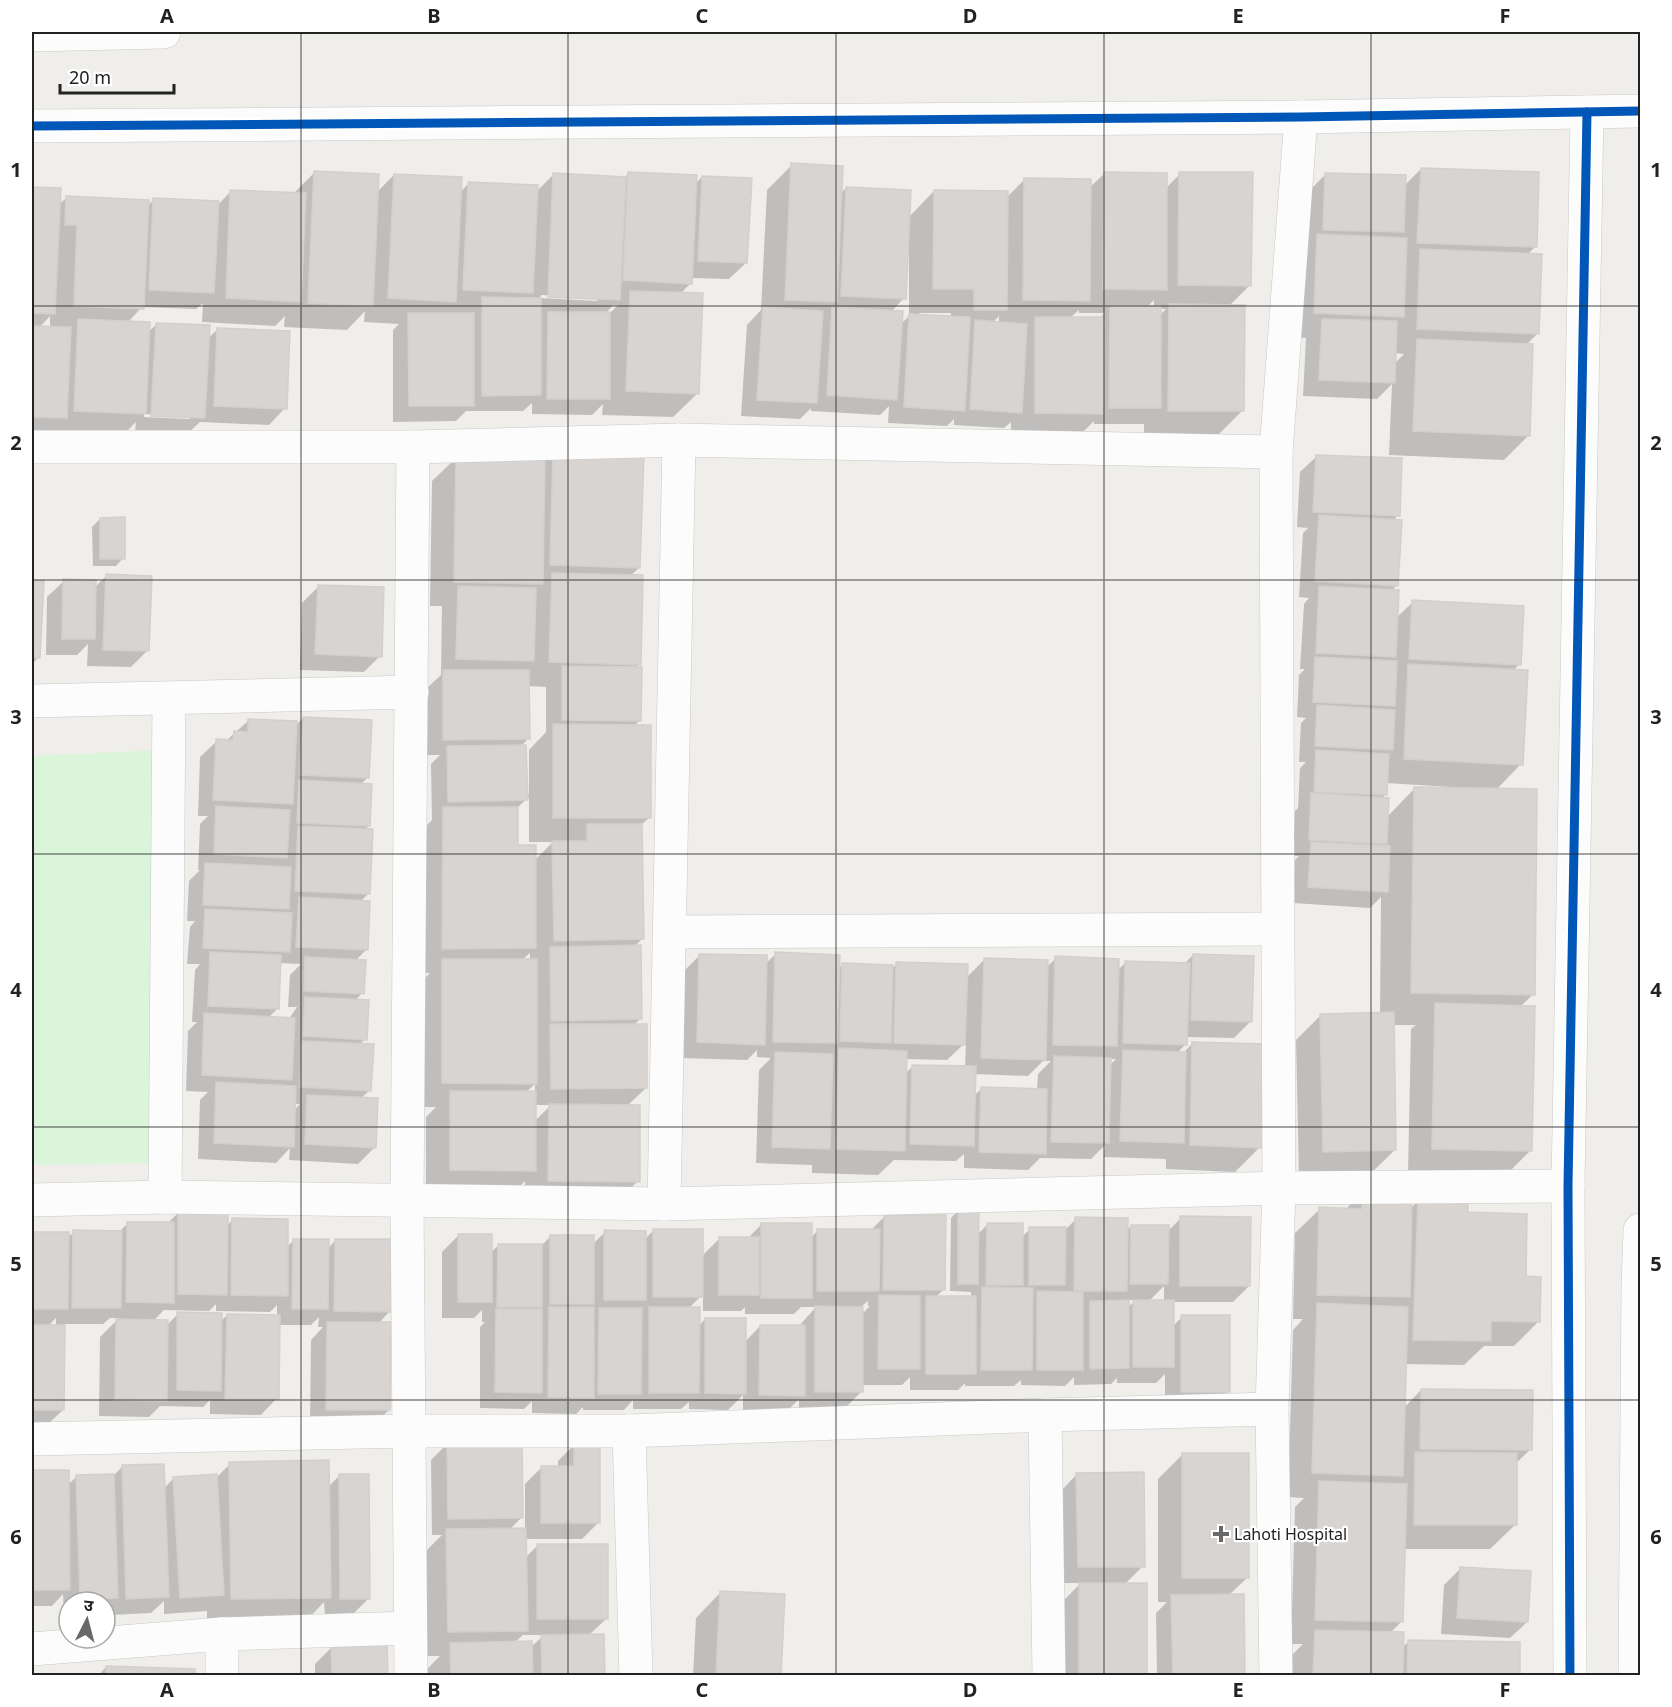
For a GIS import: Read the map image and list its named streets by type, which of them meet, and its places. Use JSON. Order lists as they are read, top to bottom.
{
  "places": {
    "health": ["Lahoti Hospital"]
  },
  "scale_bar": "20 m",
  "north": "top",
  "grid": {
    "columns": [
      "A",
      "B",
      "C",
      "D",
      "E",
      "F"
    ],
    "rows": [
      "1",
      "2",
      "3",
      "4",
      "5",
      "6"
    ]
  }
}
